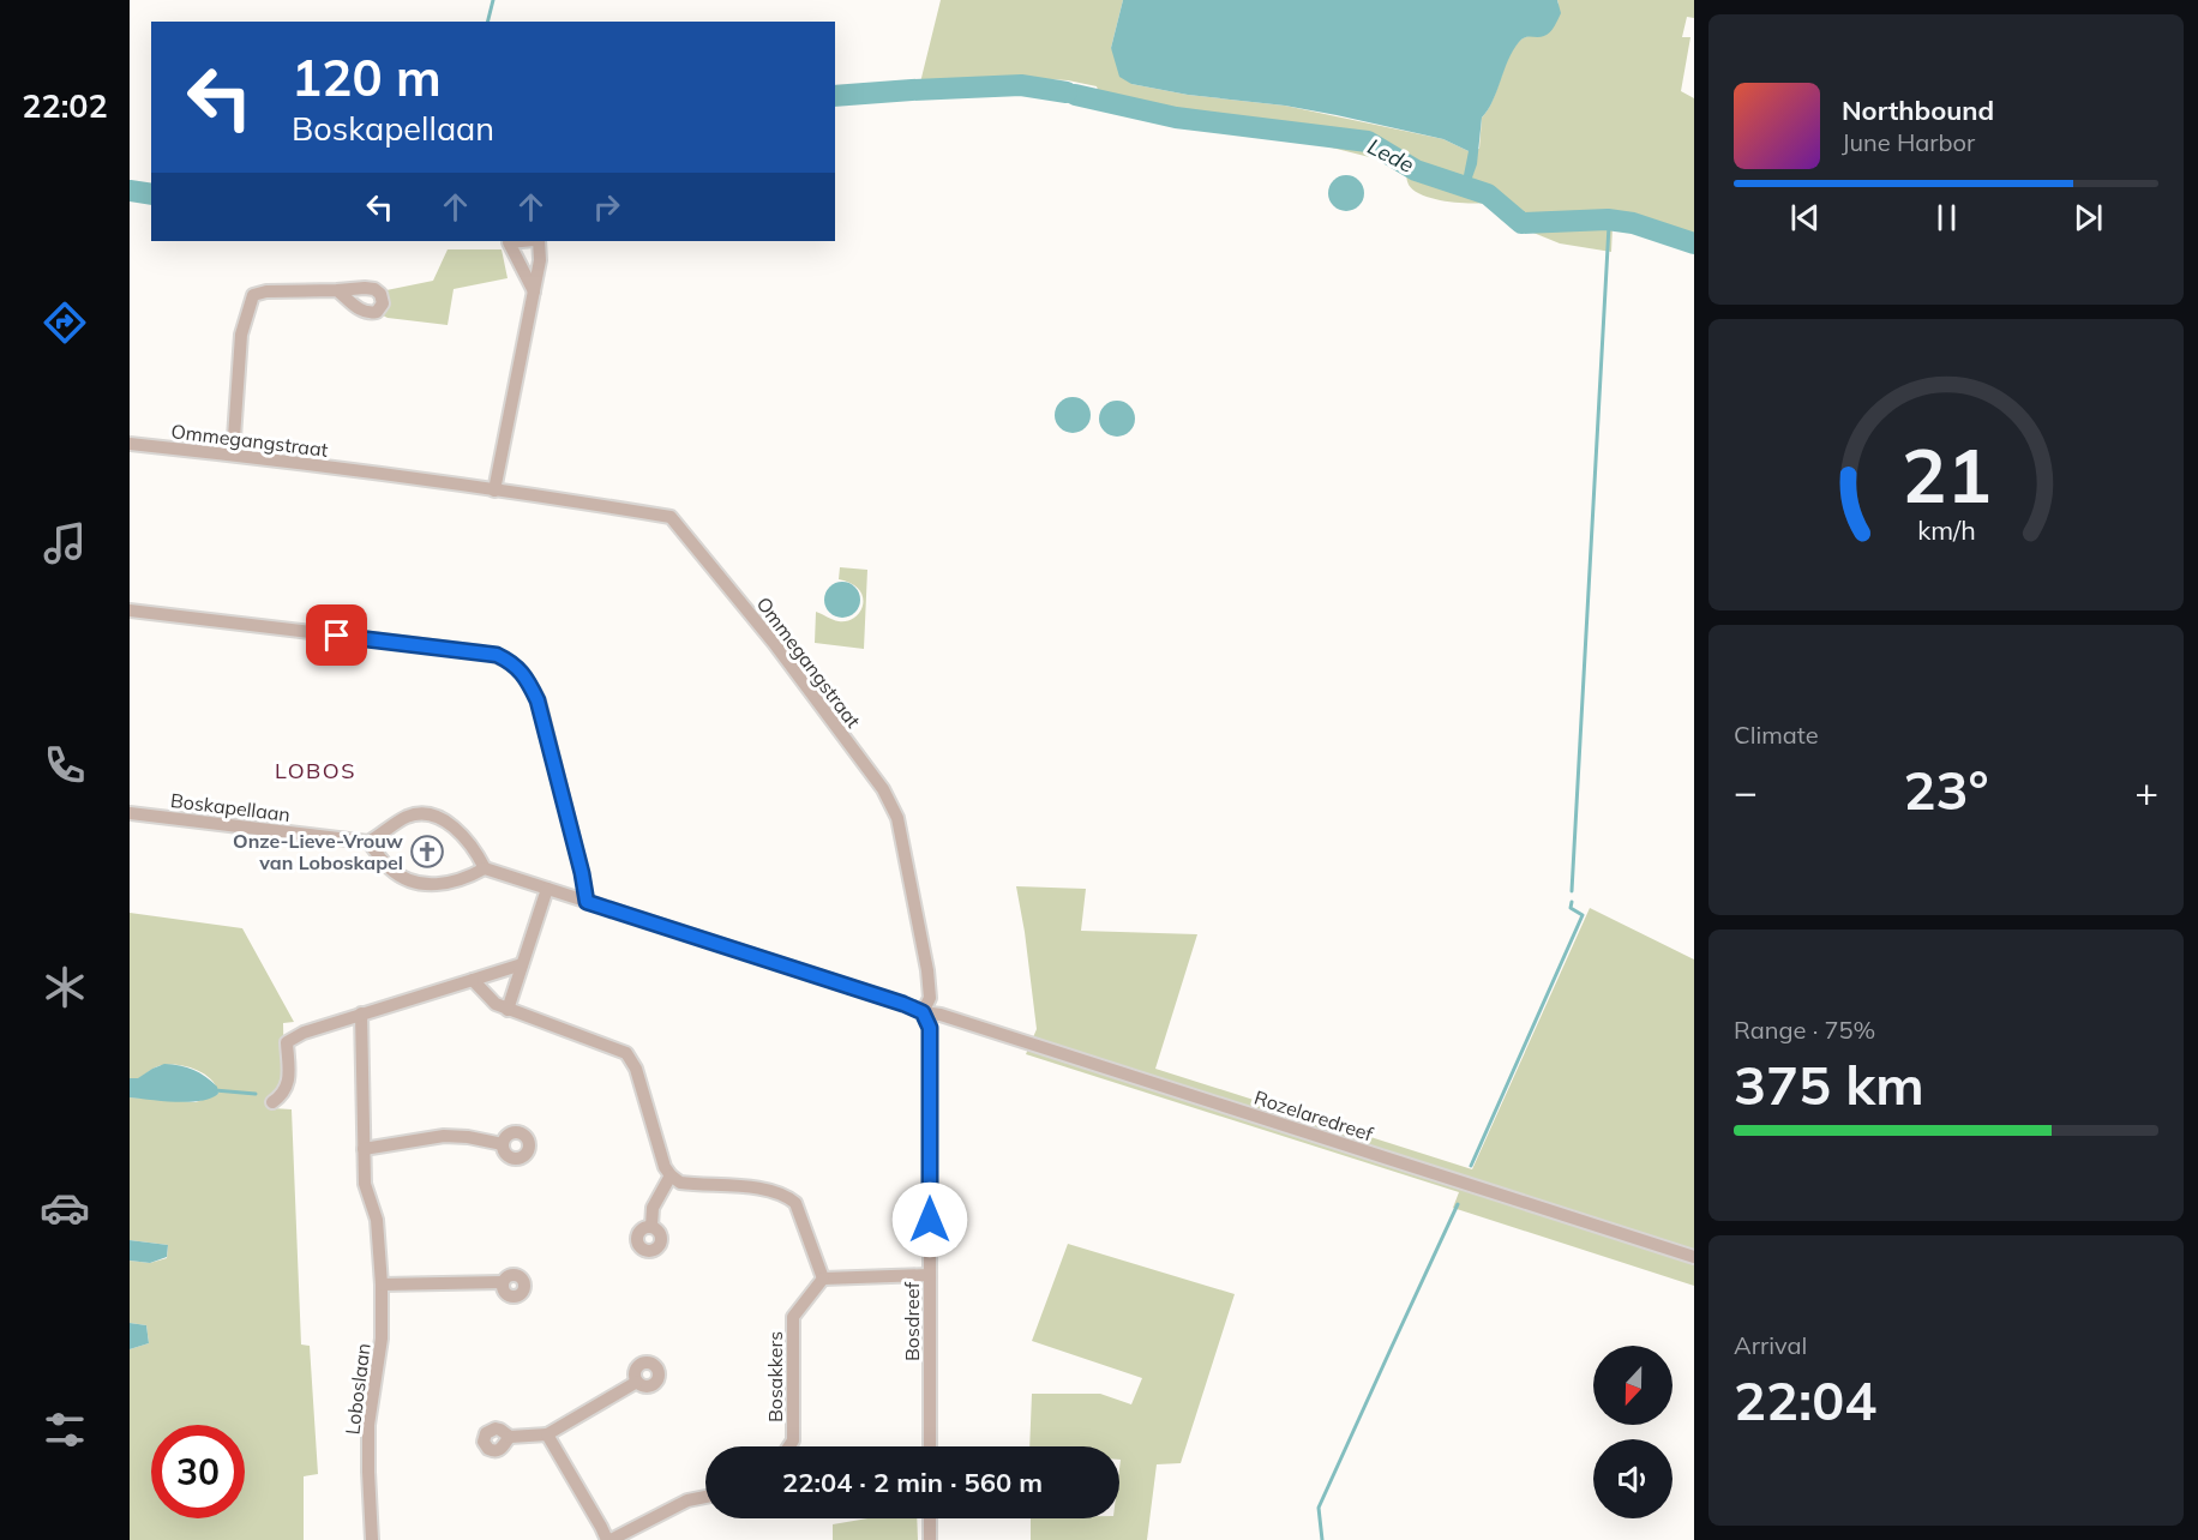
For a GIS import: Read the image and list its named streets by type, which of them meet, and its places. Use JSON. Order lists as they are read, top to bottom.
{
  "streets": {
    "street": [
      "Ommegangstraat",
      "Boskapellaan",
      "Rozelaredreef",
      "Bosdreef",
      "Bosakkers",
      "Loboslaan"
    ]
  },
  "crossings": [
    ["Ommegangstraat", "Rozelaredreef"],
    ["Ommegangstraat", "Bosdreef"],
    ["Rozelaredreef", "Bosdreef"]
  ],
  "districts": ["LOBOS"],
  "water": ["Lede"],
  "places": {
    "church": ["Onze-Lieve-Vrouw van Loboskapel"]
  },
  "north": "bottom",
  "page": {
    "tabs": "22:02",
    "turn": ["120 m", "Boskapellaan"],
    "song": ["Northbound", "June Harbor"],
    "tile": [
      "Climate",
      ["Range · 75%", "375 km"],
      ["Arrival", "22:04"]
    ],
    "heat": ["−", "23°", "+"],
    "limit": "30",
    "trip": "22:04 · 2 min · 560 m",
    "gauge": ["21", "km/h"]
  }
}
